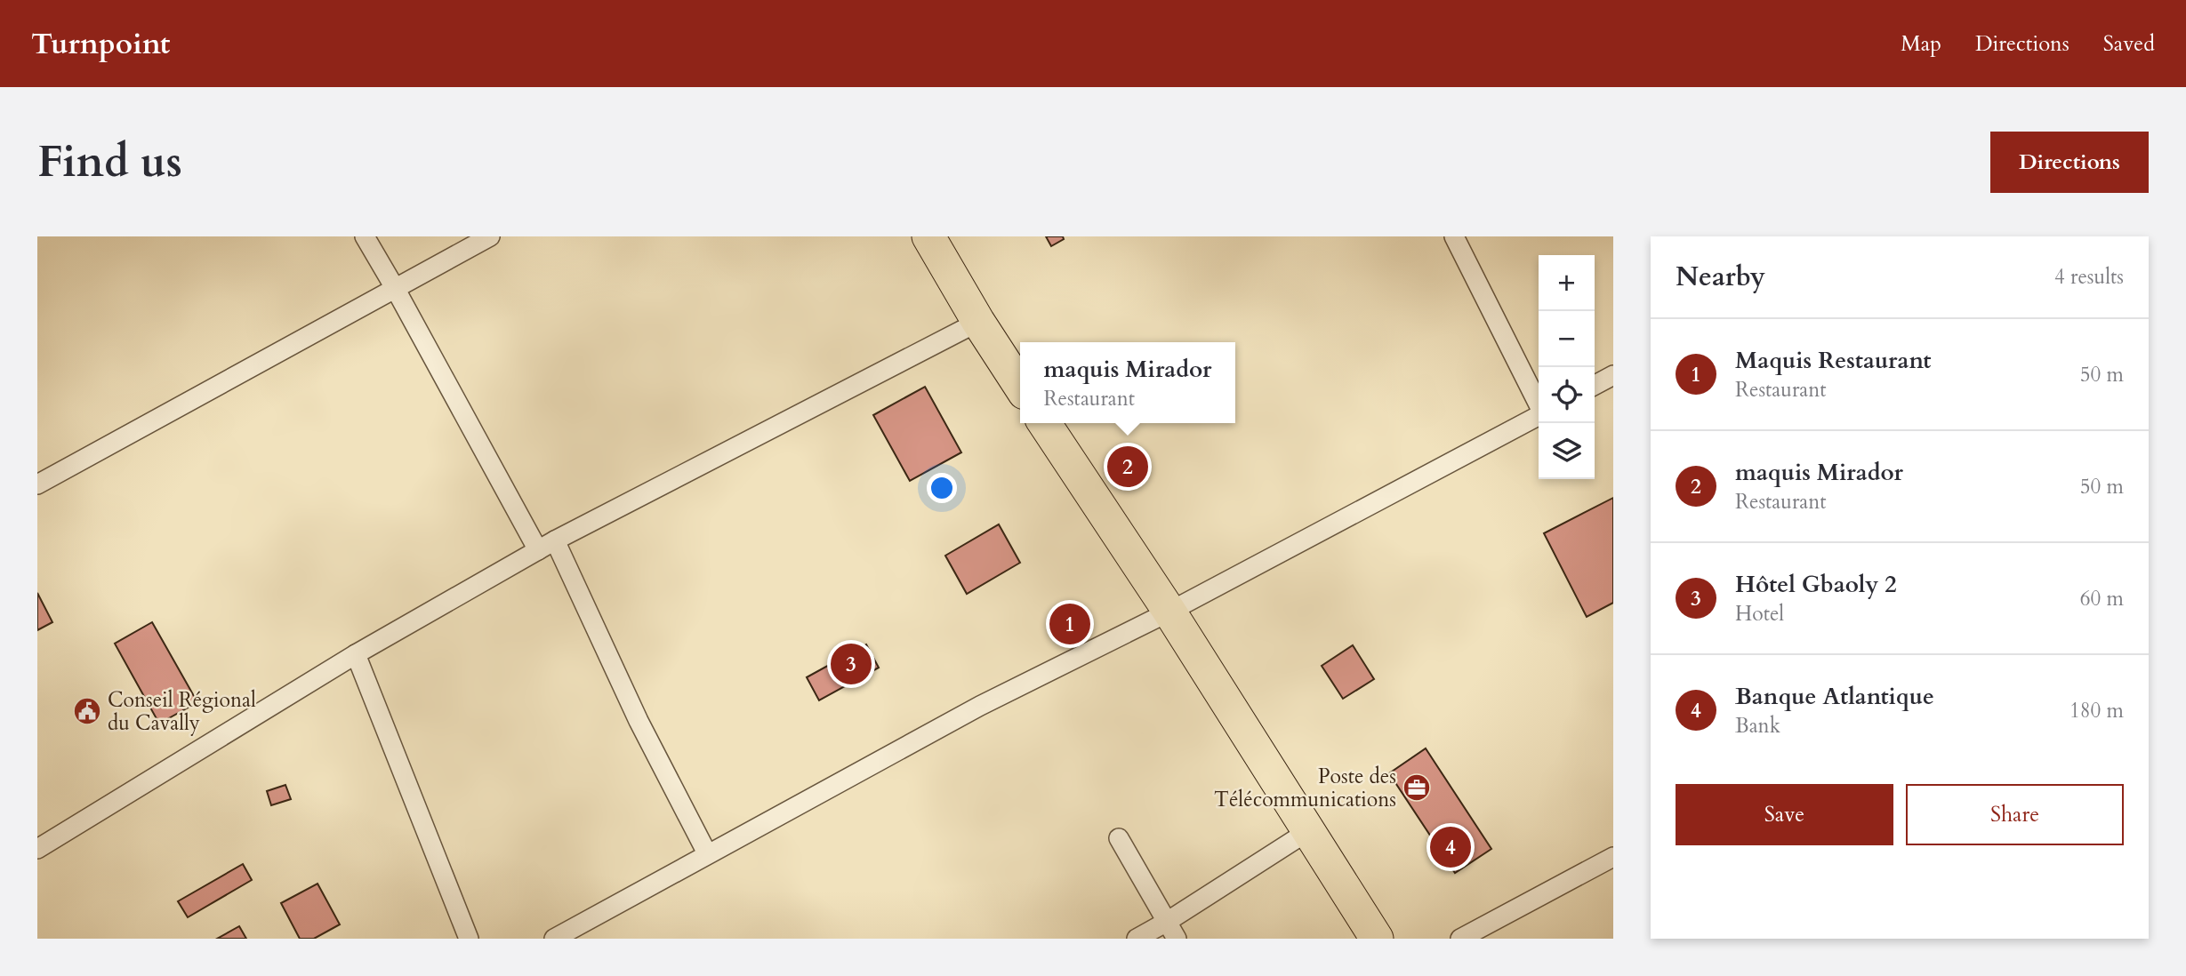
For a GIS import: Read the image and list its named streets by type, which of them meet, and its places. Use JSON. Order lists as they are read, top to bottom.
{
  "places": {
    "public building": ["Conseil Régional du Cavally"],
    "office": ["Poste des Télécommunications"]
  },
  "page": {
    "header": "Turnpoint",
    "nav": ["Map", "Directions", "Saved"],
    "buttons": [
      "Directions",
      ["Save", "Share"]
    ],
    "title": "Find us",
    "heading": ["Nearby", "4 results"],
    "map_buttons": ["+", "−"],
    "list": [
      {
        "mark": "1",
        "name": "Maquis Restaurant",
        "note": "Restaurant",
        "value": "50 m"
      },
      {
        "mark": "2",
        "name": "maquis Mirador",
        "note": "Restaurant",
        "value": "50 m"
      },
      {
        "mark": "3",
        "name": "Hôtel Gbaoly 2",
        "note": "Hotel",
        "value": "60 m"
      },
      {
        "mark": "4",
        "name": "Banque Atlantique",
        "note": "Bank",
        "value": "180 m"
      }
    ],
    "popup": ["maquis Mirador", "Restaurant"],
    "pins": [
      "2",
      "1",
      "3",
      "4"
    ]
  }
}
